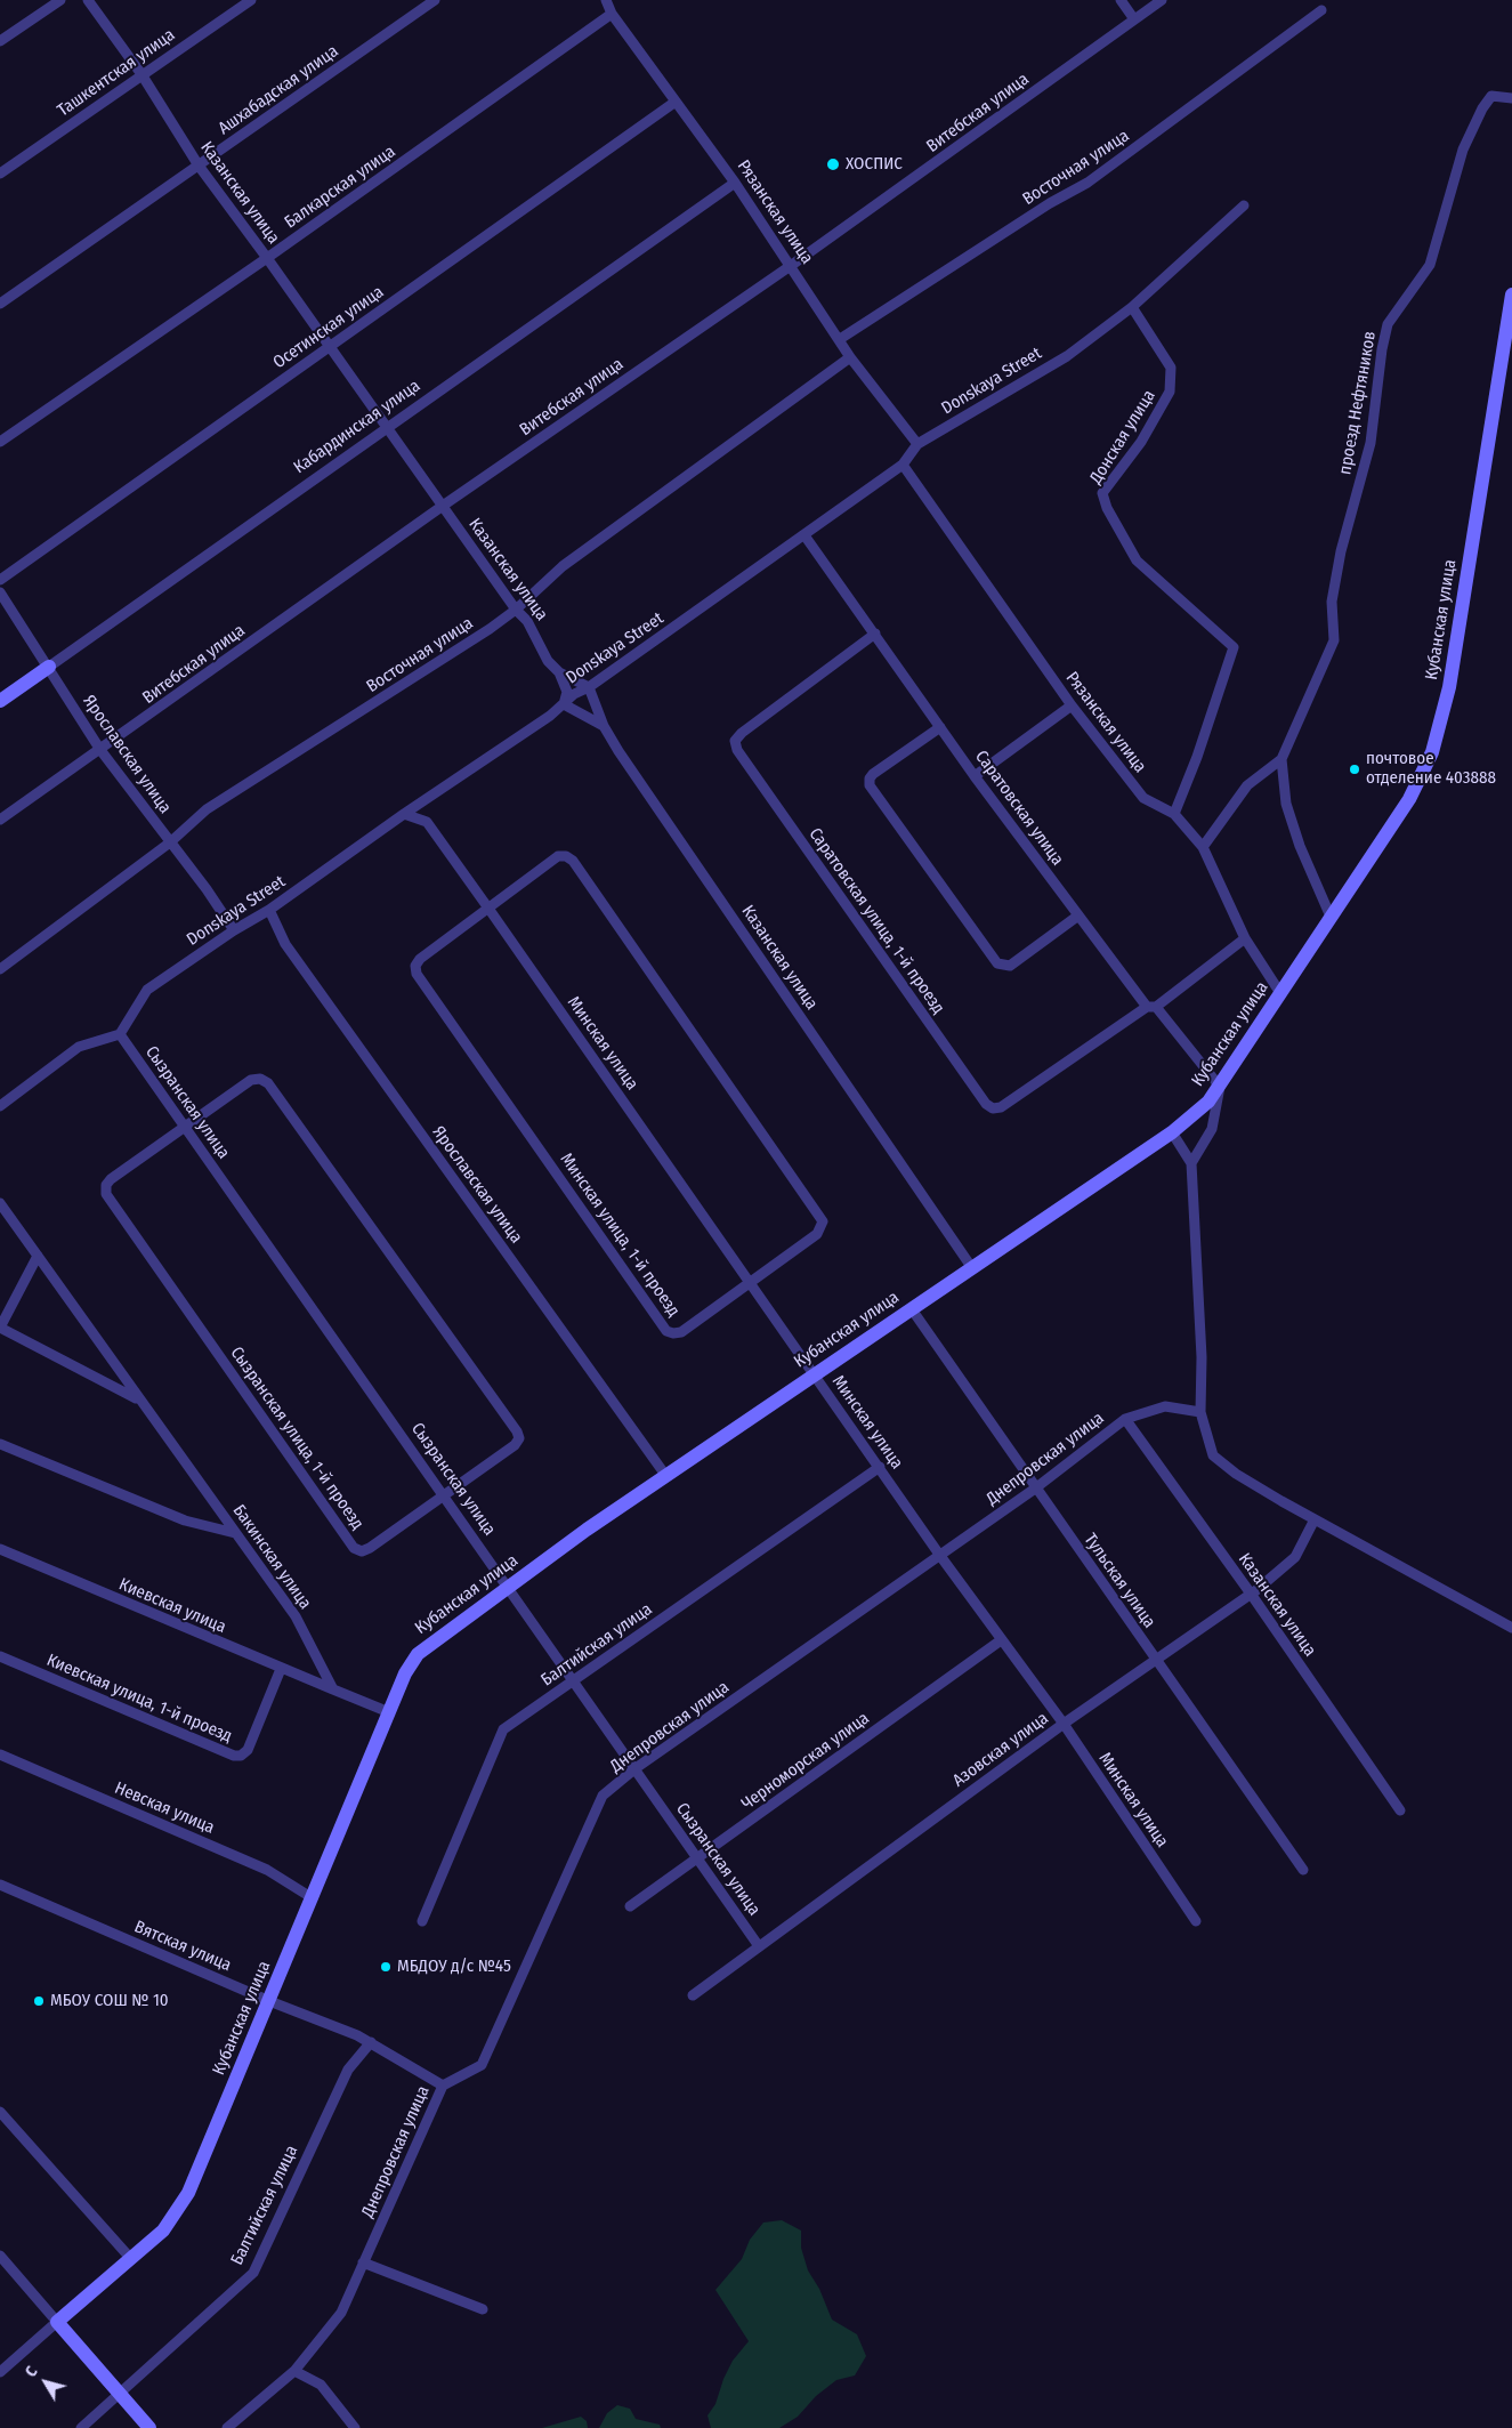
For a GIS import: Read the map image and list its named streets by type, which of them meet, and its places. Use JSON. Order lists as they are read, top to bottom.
{
  "streets": {
    "street": [
      "Ташкентская улица",
      "Ашхабадская улица",
      "Витебская улица",
      "Восточная улица",
      "Балкарская улица",
      "Казанская улица",
      "Рязанская улица",
      "Осетинская улица",
      "Donskaya Street",
      "проезд Нефтяников",
      "Кабардинская улица",
      "Донская улица",
      "Кубанская улица",
      "Ярославская улица",
      "Саратовская улица",
      "Саратовская улица, 1-й проезд",
      "Минская улица",
      "Сызранская улица",
      "Минская улица, 1-й проезд",
      "Сызранская улица, 1-й проезд",
      "Днепровская улица",
      "Бакинская улица",
      "Тульская улица",
      "Киевская улица",
      "Балтийская улица",
      "Киевская улица, 1-й проезд",
      "Азовская улица",
      "Черноморская улица",
      "Невская улица",
      "Вятская улица"
    ]
  },
  "crossings": [
    ["Ташкентская улица", "Казанская улица"],
    ["Ашхабадская улица", "Казанская улица"],
    ["Витебская улица", "Казанская улица"],
    ["Витебская улица", "Рязанская улица"],
    ["Витебская улица", "Ярославская улица"],
    ["Восточная улица", "Казанская улица"],
    ["Восточная улица", "Рязанская улица"],
    ["Восточная улица", "Ярославская улица"],
    ["Балкарская улица", "Казанская улица"],
    ["Балкарская улица", "Рязанская улица"],
    ["Казанская улица", "Осетинская улица"],
    ["Казанская улица", "Donskaya Street"],
    ["Казанская улица", "Кабардинская улица"],
    ["Казанская улица", "Кубанская улица"],
    ["Казанская улица", "Днепровская улица"],
    ["Казанская улица", "Азовская улица"],
    ["Рязанская улица", "Осетинская улица"],
    ["Рязанская улица", "Donskaya Street"],
    ["Рязанская улица", "Кабардинская улица"],
    ["Рязанская улица", "Донская улица"],
    ["Рязанская улица", "Кубанская улица"],
    ["Donskaya Street", "Донская улица"],
    ["Donskaya Street", "Ярославская улица"],
    ["Donskaya Street", "Саратовская улица"],
    ["Donskaya Street", "Минская улица"],
    ["Donskaya Street", "Сызранская улица"],
    ["проезд Нефтяников", "Кубанская улица"],
    ["Кабардинская улица", "Ярославская улица"],
    ["Кубанская улица", "Ярославская улица"],
    ["Кубанская улица", "Саратовская улица"],
    ["Кубанская улица", "Минская улица"],
    ["Кубанская улица", "Сызранская улица"],
    ["Кубанская улица", "Тульская улица"],
    ["Кубанская улица", "Невская улица"],
    ["Кубанская улица", "Вятская улица"],
    ["Саратовская улица", "Саратовская улица, 1-й проезд"],
    ["Минская улица", "Минская улица, 1-й проезд"],
    ["Минская улица", "Днепровская улица"],
    ["Минская улица", "Балтийская улица"],
    ["Минская улица", "Азовская улица"],
    ["Минская улица", "Черноморская улица"],
    ["Сызранская улица", "Сызранская улица, 1-й проезд"],
    ["Сызранская улица", "Днепровская улица"],
    ["Сызранская улица", "Балтийская улица"],
    ["Сызранская улица", "Азовская улица"],
    ["Сызранская улица", "Черноморская улица"],
    ["Днепровская улица", "Тульская улица"],
    ["Днепровская улица", "Вятская улица"],
    ["Бакинская улица", "Киевская улица"],
    ["Тульская улица", "Азовская улица"],
    ["Киевская улица", "Киевская улица, 1-й проезд"],
    ["Балтийская улица", "Вятская улица"]
  ],
  "places": [
    "ХОСПИС",
    "почтовое отделение 403888",
    "МБДОУ д/с №45",
    "МБОУ СОШ № 10"
  ],
  "north": "top left"
}
